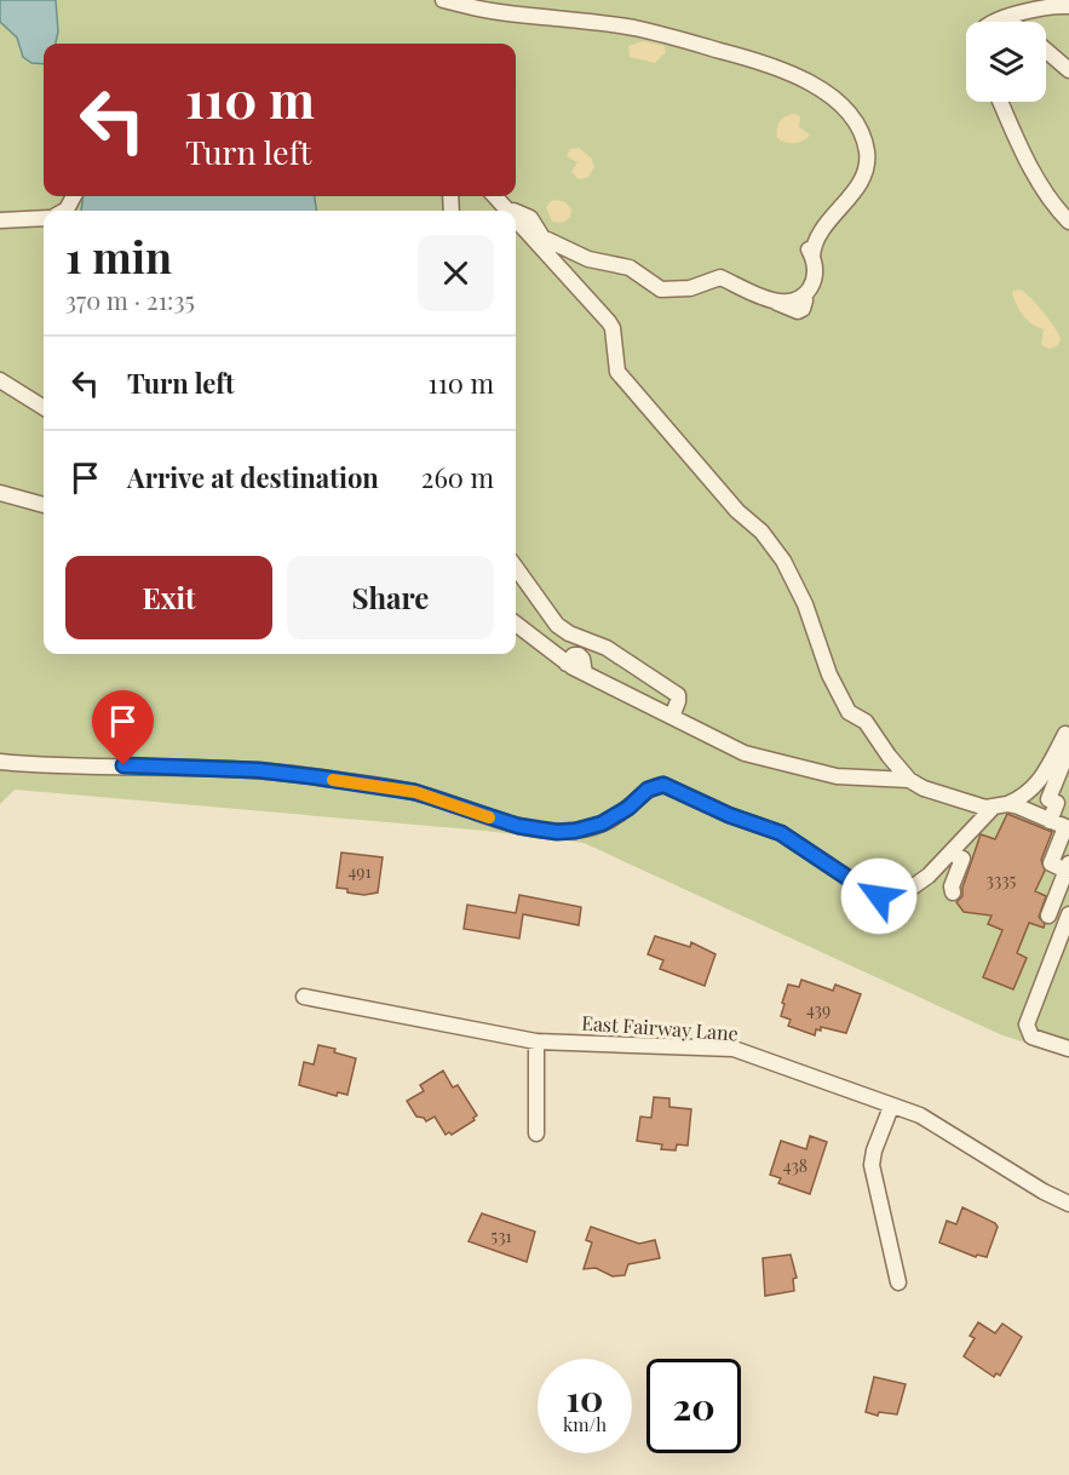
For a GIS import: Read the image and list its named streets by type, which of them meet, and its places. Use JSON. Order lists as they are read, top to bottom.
{
  "streets": {
    "street": ["East Fairway Lane"]
  },
  "house_numbers": [
    "491",
    "3335",
    "439",
    "438",
    "531"
  ],
  "page": {
    "turn": ["110 m", "Turn left"],
    "heading": ["1 min", "370 m · 21:35"],
    "list": [
      {
        "name": "Turn left",
        "value": "110 m"
      },
      {
        "name": "Arrive at destination",
        "value": "260 m"
      }
    ],
    "buttons": ["Exit", "Share"],
    "speed": "10 km/h",
    "limit": "20"
  }
}
